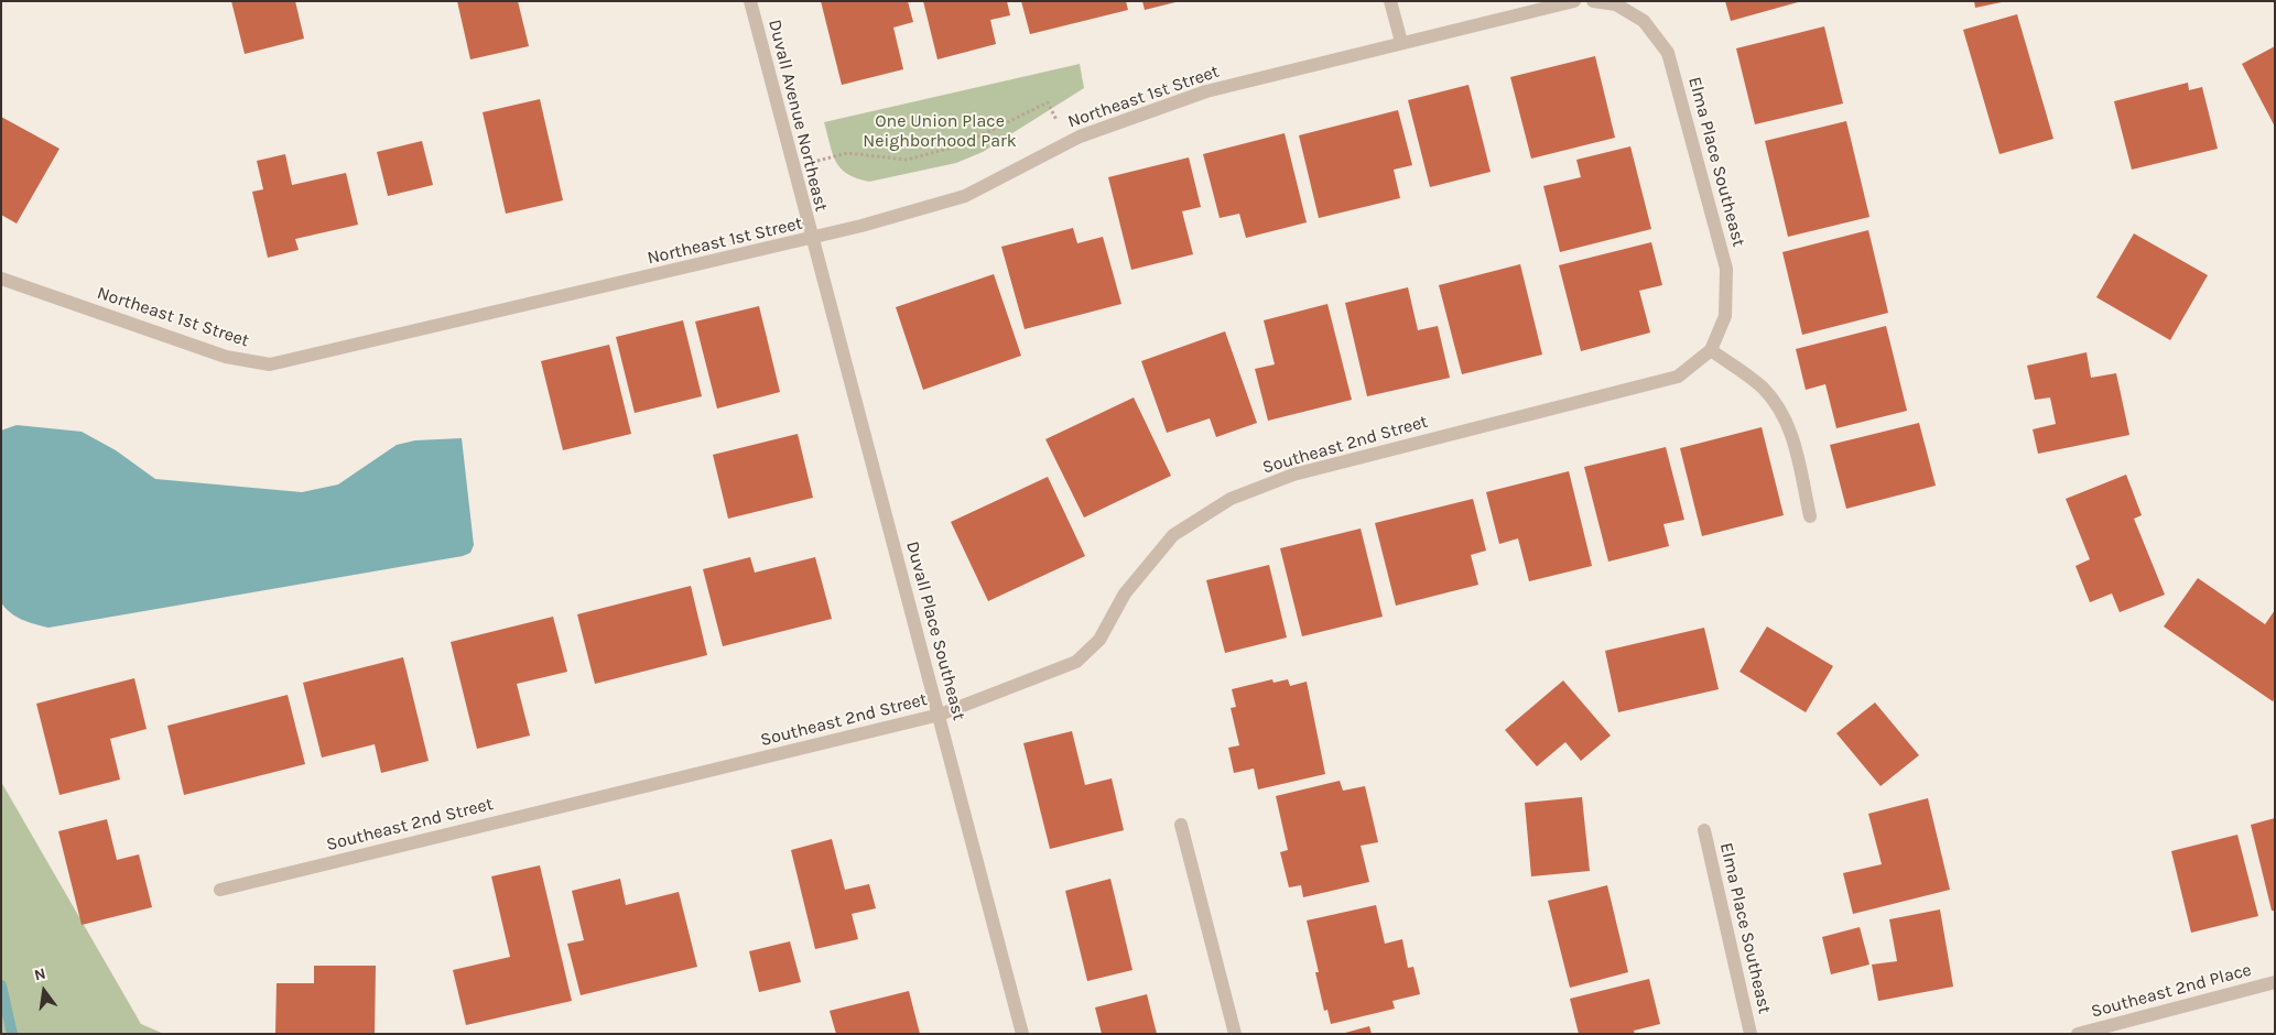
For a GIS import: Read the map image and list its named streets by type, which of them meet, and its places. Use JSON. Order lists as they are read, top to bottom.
{
  "streets": {
    "street": [
      "Northeast 1st Street",
      "Duvall Avenue Northeast",
      "Elma Place Southeast",
      "Southeast 2nd Street",
      "Duvall Place Southeast",
      "Southeast 2nd Place"
    ]
  },
  "crossings": [
    ["Northeast 1st Street", "Duvall Avenue Northeast"],
    ["Northeast 1st Street", "Duvall Place Southeast"],
    ["Duvall Avenue Northeast", "Duvall Place Southeast"],
    ["Elma Place Southeast", "Southeast 2nd Street"],
    ["Southeast 2nd Street", "Duvall Place Southeast"]
  ],
  "parks": ["One Union Place Neighborhood Park"],
  "north": "top"
}
